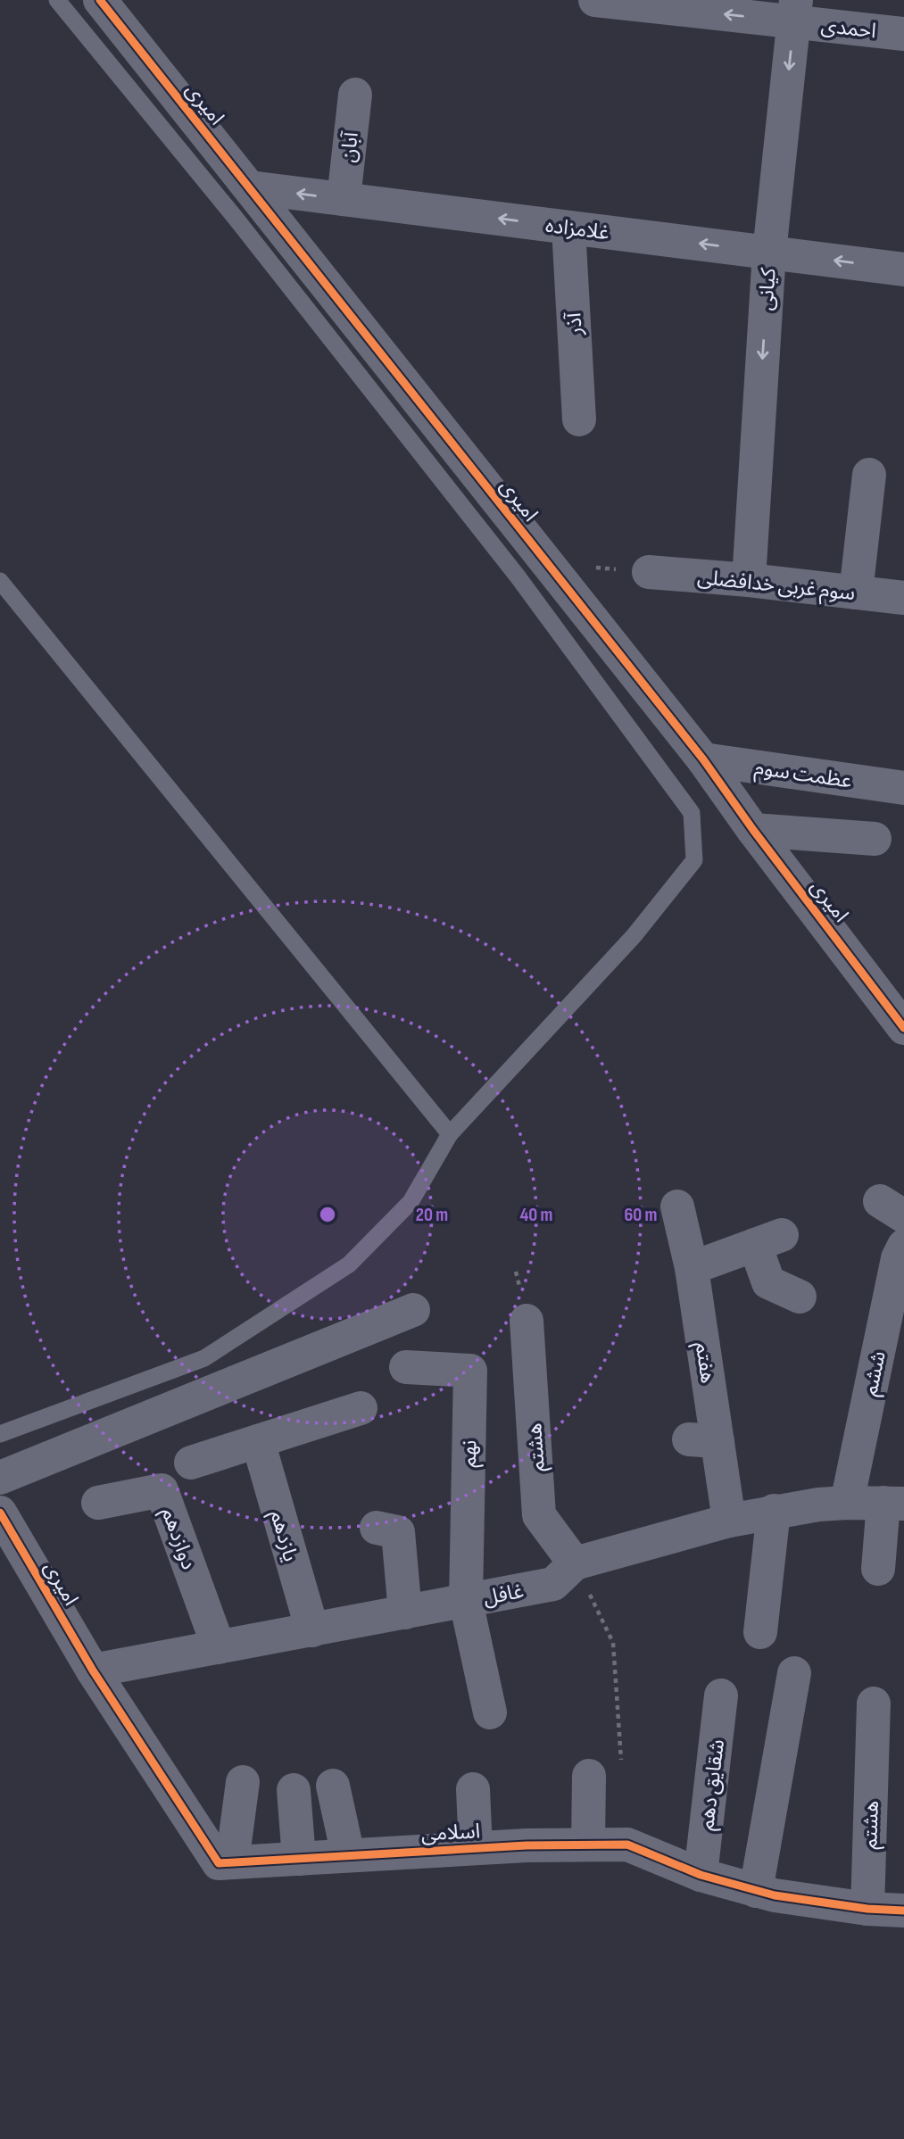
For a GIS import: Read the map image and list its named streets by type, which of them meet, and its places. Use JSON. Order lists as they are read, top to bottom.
{
  "streets": {
    "street": [
      "احمدی",
      "امیری",
      "آبان",
      "غلامزاده",
      "کیانی",
      "آذر",
      "سوم غربی خدافضلی",
      "عظمت سوم",
      "هفتم",
      "ششم",
      "هشتم",
      "نهم",
      "یازدهم",
      "دوازدهم",
      "غافل",
      "شقایق دهم",
      "اسلامی"
    ]
  },
  "crossings": [
    ["احمدی", "کیانی"],
    ["امیری", "غلامزاده"],
    ["امیری", "عظمت سوم"],
    ["امیری", "غافل"],
    ["آبان", "غلامزاده"],
    ["غلامزاده", "کیانی"],
    ["غلامزاده", "آذر"],
    ["کیانی", "سوم غربی خدافضلی"],
    ["هفتم", "غافل"],
    ["ششم", "غافل"],
    ["هشتم", "غافل"],
    ["هشتم", "اسلامی"],
    ["نهم", "غافل"],
    ["یازدهم", "غافل"],
    ["دوازدهم", "غافل"],
    ["شقایق دهم", "اسلامی"]
  ],
  "one_way": ["احمدی", "غلامزاده", "کیانی"],
  "rings": ["20 m", "40 m", "60 m"]
}
